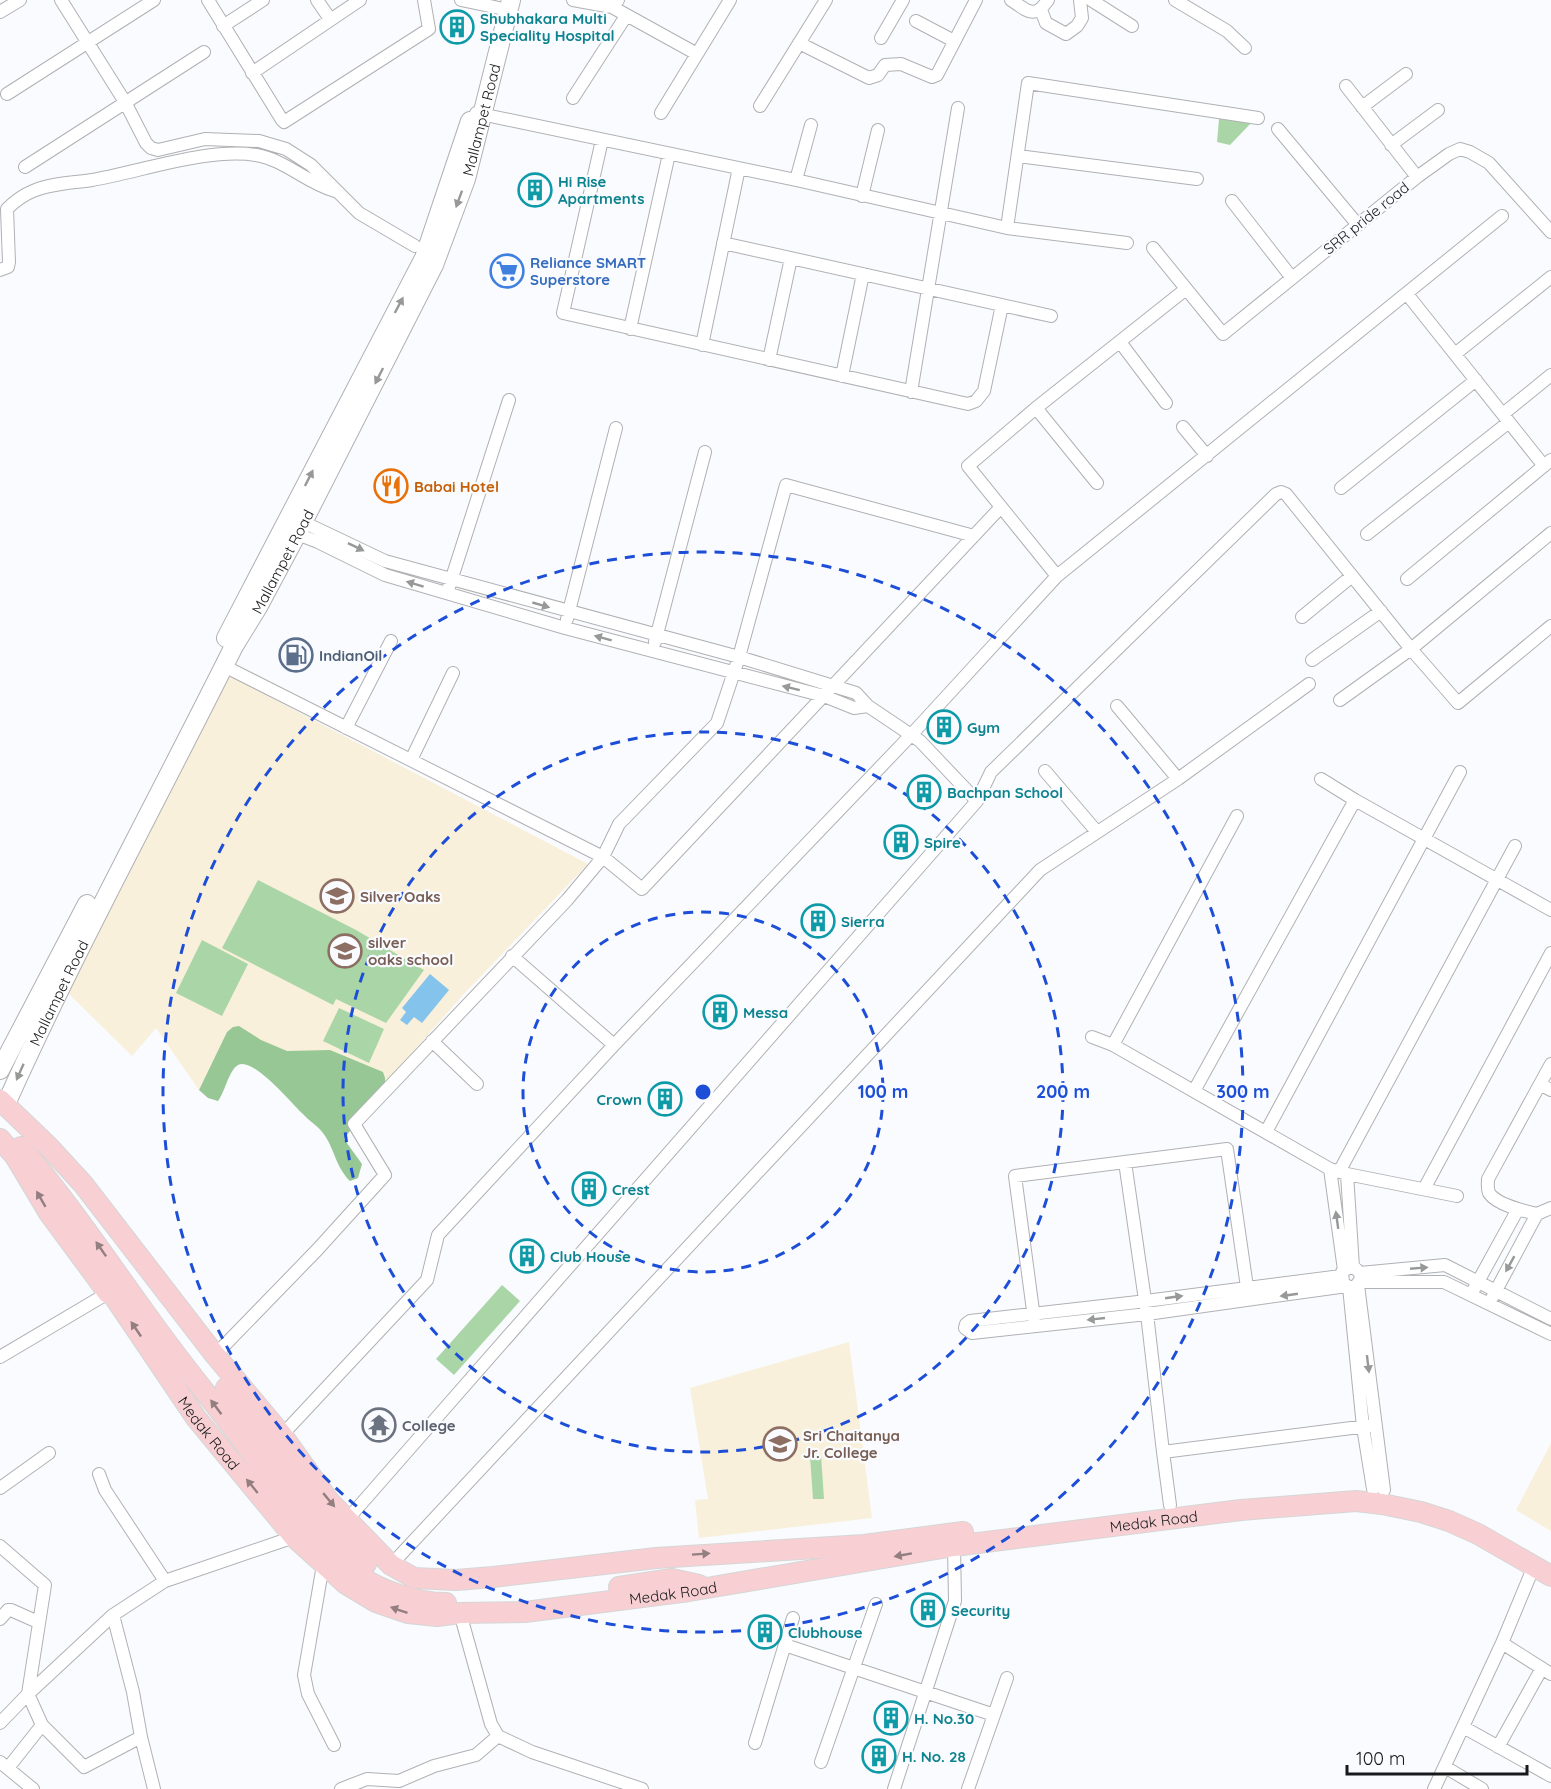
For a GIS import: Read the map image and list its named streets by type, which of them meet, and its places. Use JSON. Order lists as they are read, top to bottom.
{
  "streets": {
    "main road": ["Mallampet Road", "Medak Road"],
    "street": ["SRR pride road"]
  },
  "crossings": [
    ["Mallampet Road", "Medak Road"]
  ],
  "places": {
    "building": [
      "Shubhakara Multi Speciality Hospital",
      "Hi Rise Apartments",
      "Gym",
      "Bachpan School",
      "Spire",
      "Sierra",
      "Messa",
      "Crown",
      "Crest",
      "Club House",
      "Security",
      "Clubhouse",
      "H. No.30",
      "H. No. 28"
    ],
    "supermarket": ["Reliance SMART Superstore"],
    "restaurant": ["Babai Hotel"],
    "fuel station": ["IndianOil"],
    "school or university": ["Silver Oaks", "silver oaks school", "Sri Chaitanya Jr. College"],
    "temple": ["College"]
  },
  "scale_bar": "100 m",
  "rings": ["100 m", "200 m", "300 m"]
}
